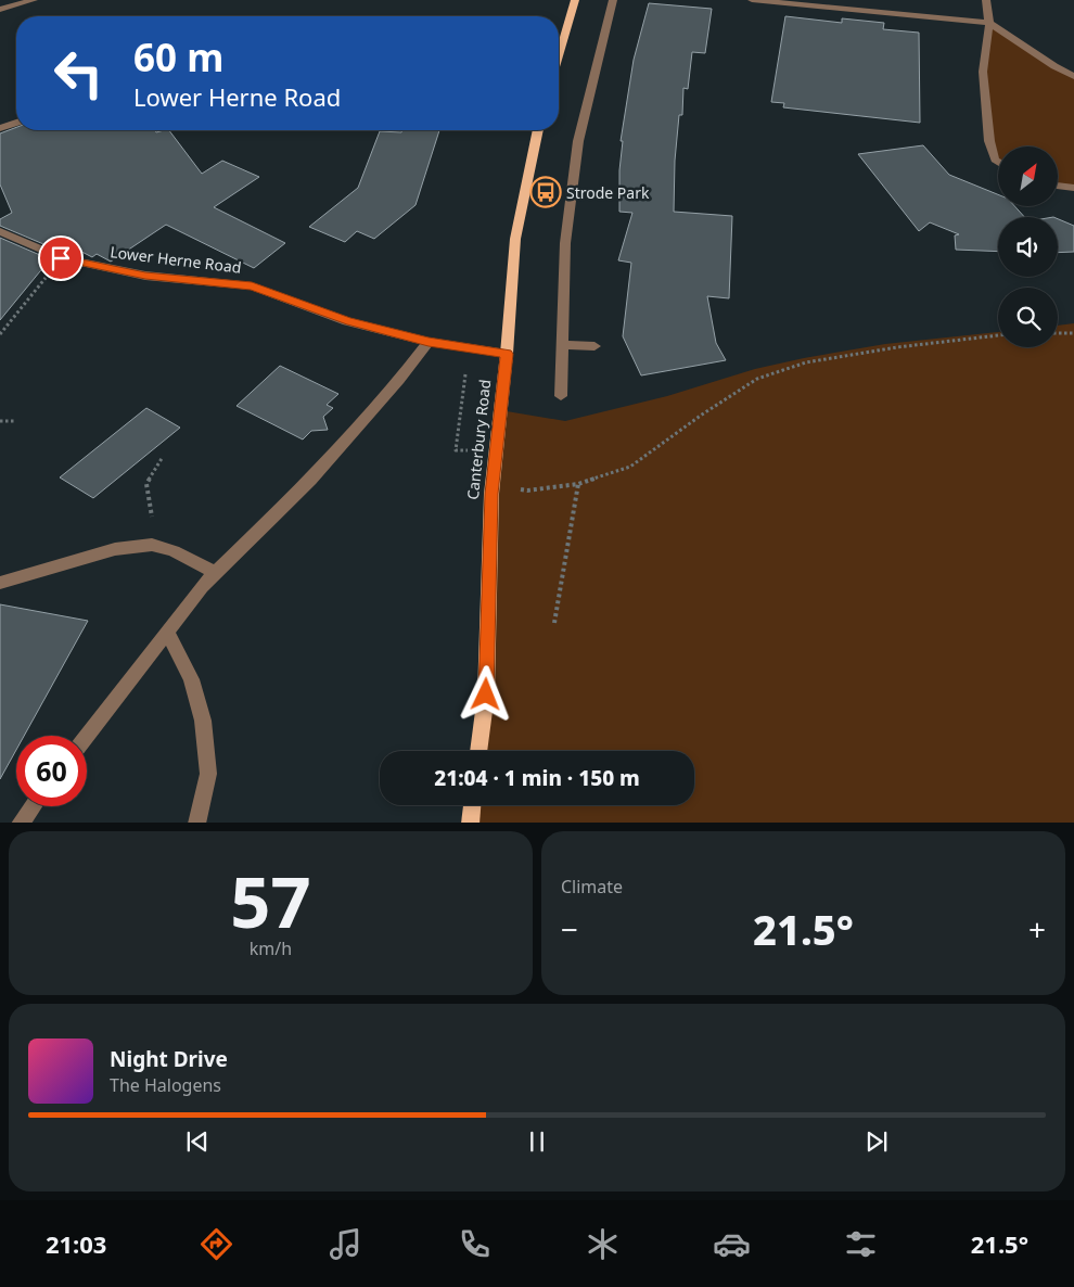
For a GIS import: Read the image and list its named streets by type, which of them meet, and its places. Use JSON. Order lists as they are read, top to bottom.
{
  "streets": {
    "main road": ["Canterbury Road"],
    "street": ["Lower Herne Road"]
  },
  "crossings": [
    ["Lower Herne Road", "Canterbury Road"]
  ],
  "places": {
    "bus stop": ["Strode Park"]
  },
  "north": "top right",
  "page": {
    "turn": ["60 m", "Lower Herne Road"],
    "limit": "60",
    "trip": "21:04 · 1 min · 150 m",
    "tile": [
      ["57", "km/h"],
      "Climate"
    ],
    "heat": ["−", "21.5°", "+"],
    "song": ["Night Drive", "The Halogens"],
    "tabs": ["21:03", "21.5°"]
  }
}
